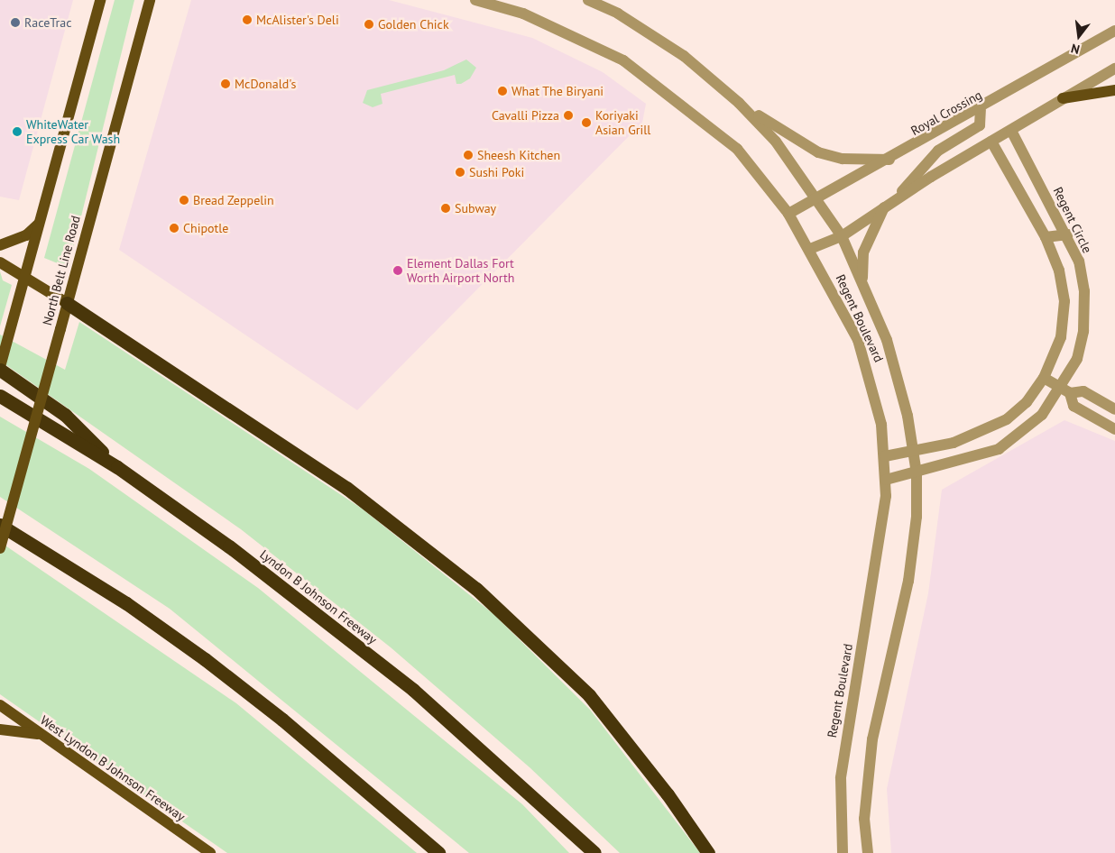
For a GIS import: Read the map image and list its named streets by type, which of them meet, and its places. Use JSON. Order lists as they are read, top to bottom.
{
  "streets": {
    "highway": ["Lyndon B Johnson Freeway"],
    "main road": ["North Belt Line Road", "West Lyndon B Johnson Freeway"],
    "street": ["Royal Crossing", "Regent Circle", "Regent Boulevard"]
  },
  "crossings": [
    ["Royal Crossing", "Regent Boulevard"],
    ["Regent Circle", "Regent Boulevard"]
  ],
  "places": [
    "McAlister's Deli",
    "RaceTrac",
    "Golden Chick",
    "McDonald's",
    "What The Biryani",
    "Cavalli Pizza",
    "Koriyaki Asian Grill",
    "WhiteWater Express Car Wash",
    "Sheesh Kitchen",
    "Sushi Poki",
    "Bread Zeppelin",
    "Subway",
    "Chipotle",
    "Element Dallas Fort Worth Airport North"
  ],
  "north": "bottom"
}
